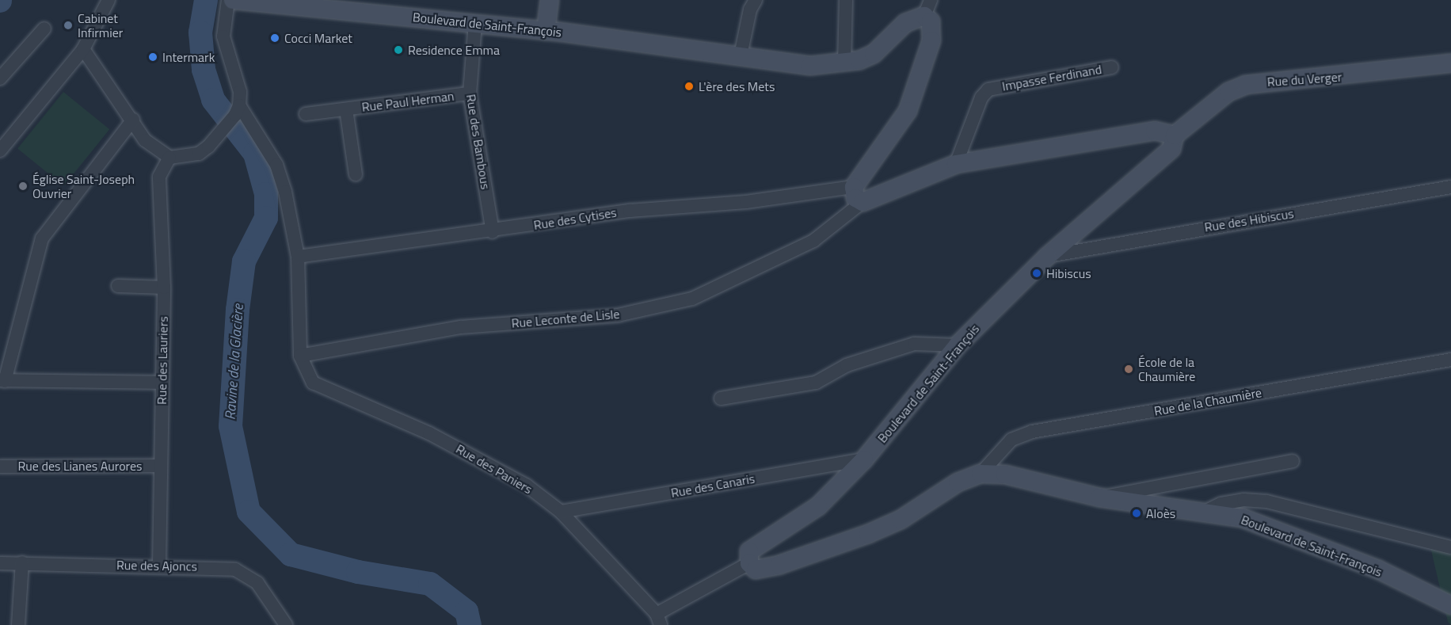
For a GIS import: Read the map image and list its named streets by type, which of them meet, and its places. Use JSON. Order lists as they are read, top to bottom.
{
  "streets": {
    "main road": ["Boulevard de Saint-François", "Rue du Verger"],
    "street": [
      "Impasse Ferdinand",
      "Rue Paul Herman",
      "Rue des Bambous",
      "Rue des Cytises",
      "Rue des Hibiscus",
      "Rue Leconte de Lisle",
      "Rue des Lauriers",
      "Rue de la Chaumière",
      "Rue des Lianes Aurores",
      "Rue des Paniers",
      "Rue des Canaris",
      "Rue des Ajoncs"
    ]
  },
  "crossings": [
    ["Boulevard de Saint-François", "Rue du Verger"],
    ["Boulevard de Saint-François", "Rue des Bambous"],
    ["Boulevard de Saint-François", "Rue des Cytises"],
    ["Boulevard de Saint-François", "Rue des Hibiscus"],
    ["Boulevard de Saint-François", "Rue Leconte de Lisle"],
    ["Boulevard de Saint-François", "Rue de la Chaumière"],
    ["Boulevard de Saint-François", "Rue des Canaris"],
    ["Rue Paul Herman", "Rue des Bambous"],
    ["Rue des Bambous", "Rue des Cytises"],
    ["Rue des Cytises", "Rue Leconte de Lisle"],
    ["Rue Leconte de Lisle", "Rue des Paniers"],
    ["Rue des Lauriers", "Rue des Lianes Aurores"],
    ["Rue des Lauriers", "Rue des Ajoncs"],
    ["Rue des Paniers", "Rue des Canaris"]
  ],
  "water": ["Ravine de la Glacière"],
  "places": [
    "Cabinet Infirmier",
    "Cocci Market",
    "Residence Emma",
    "Intermark",
    "L'ère des Mets",
    "Église Saint-Joseph Ouvrier",
    "Hibiscus",
    "École de la Chaumière",
    "Aloès"
  ]
}
